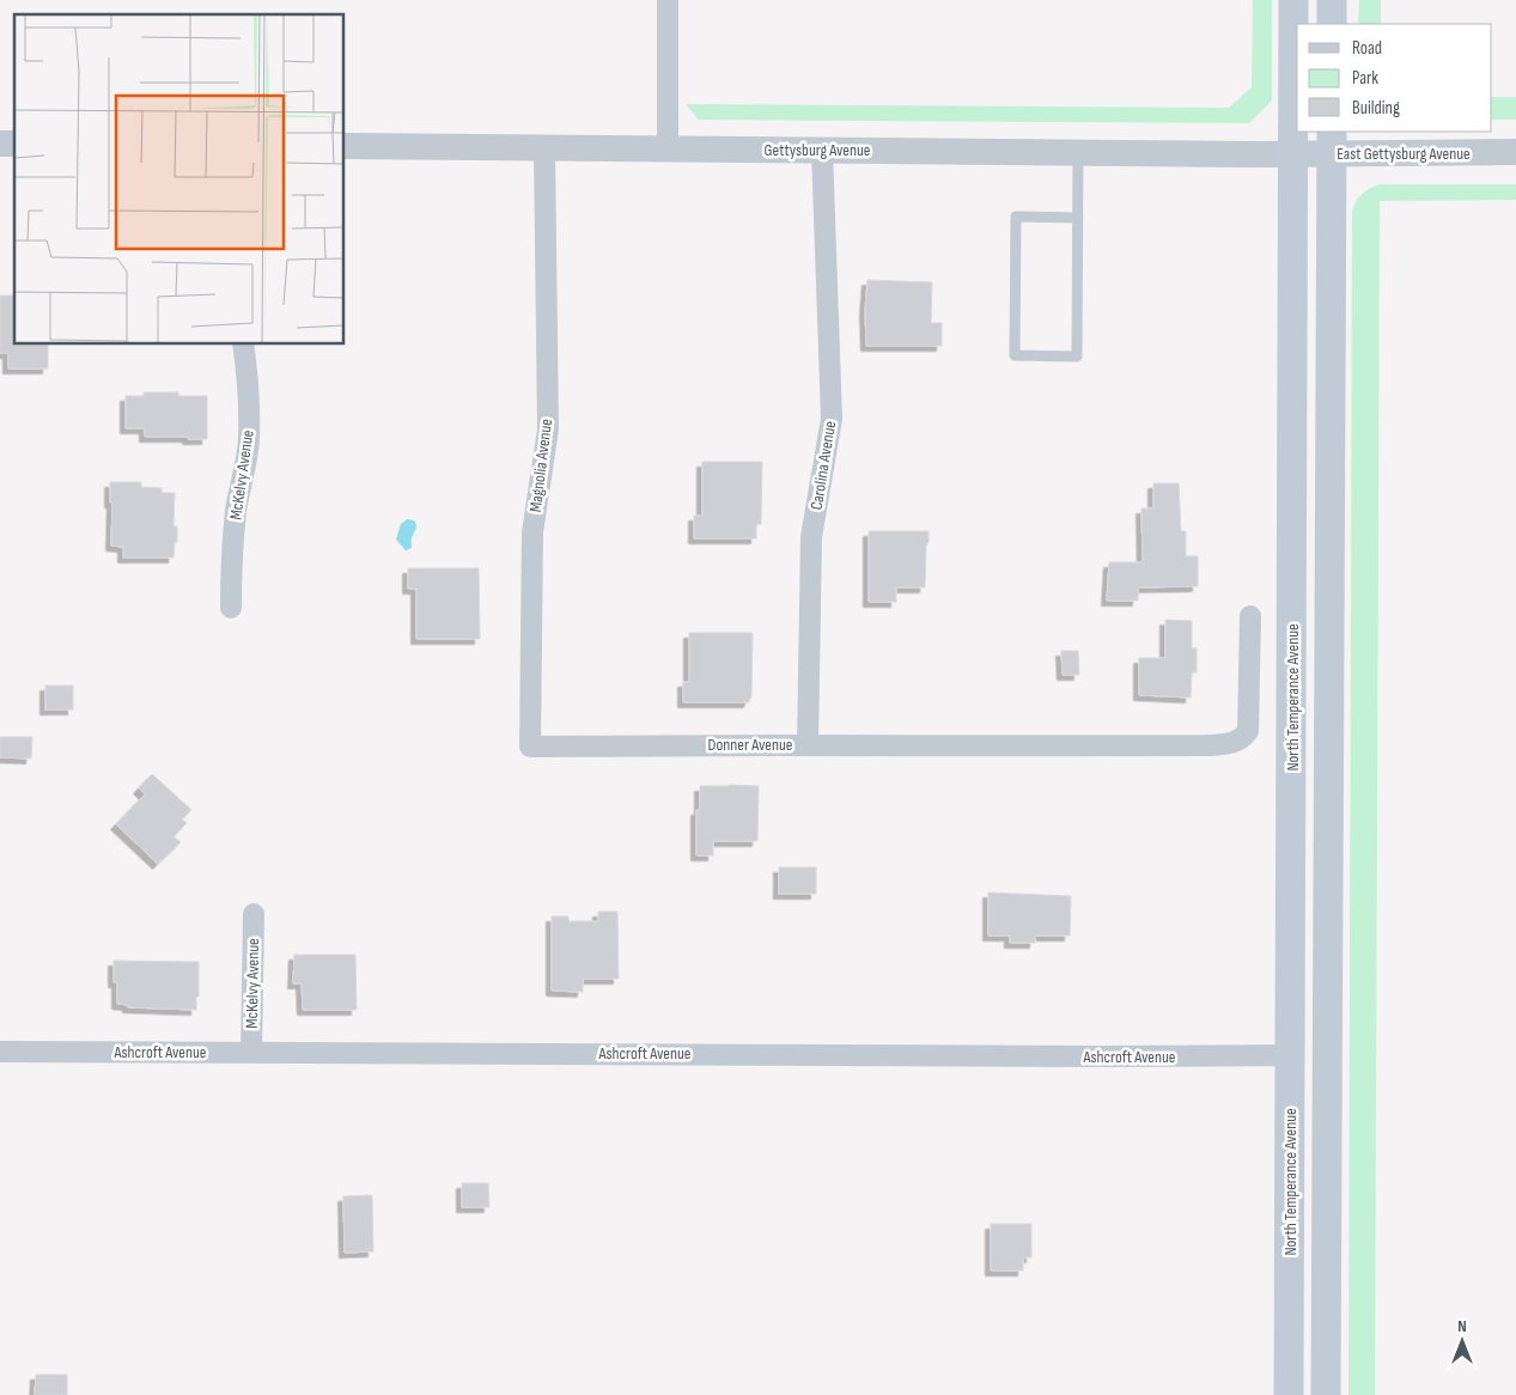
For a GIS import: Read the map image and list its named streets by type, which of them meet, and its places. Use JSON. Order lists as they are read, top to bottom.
{
  "streets": {
    "main road": ["North Temperance Avenue"],
    "street": [
      "Gettysburg Avenue",
      "East Gettysburg Avenue",
      "Magnolia Avenue",
      "Carolina Avenue",
      "McKelvy Avenue",
      "Donner Avenue",
      "Ashcroft Avenue"
    ]
  },
  "crossings": [
    ["Gettysburg Avenue", "East Gettysburg Avenue"],
    ["Gettysburg Avenue", "Magnolia Avenue"],
    ["Gettysburg Avenue", "Carolina Avenue"],
    ["Gettysburg Avenue", "North Temperance Avenue"],
    ["East Gettysburg Avenue", "North Temperance Avenue"],
    ["Magnolia Avenue", "Donner Avenue"],
    ["Carolina Avenue", "Donner Avenue"],
    ["McKelvy Avenue", "Ashcroft Avenue"],
    ["North Temperance Avenue", "Ashcroft Avenue"]
  ],
  "legend": ["Road", "Park", "Building"],
  "north": "top"
}
